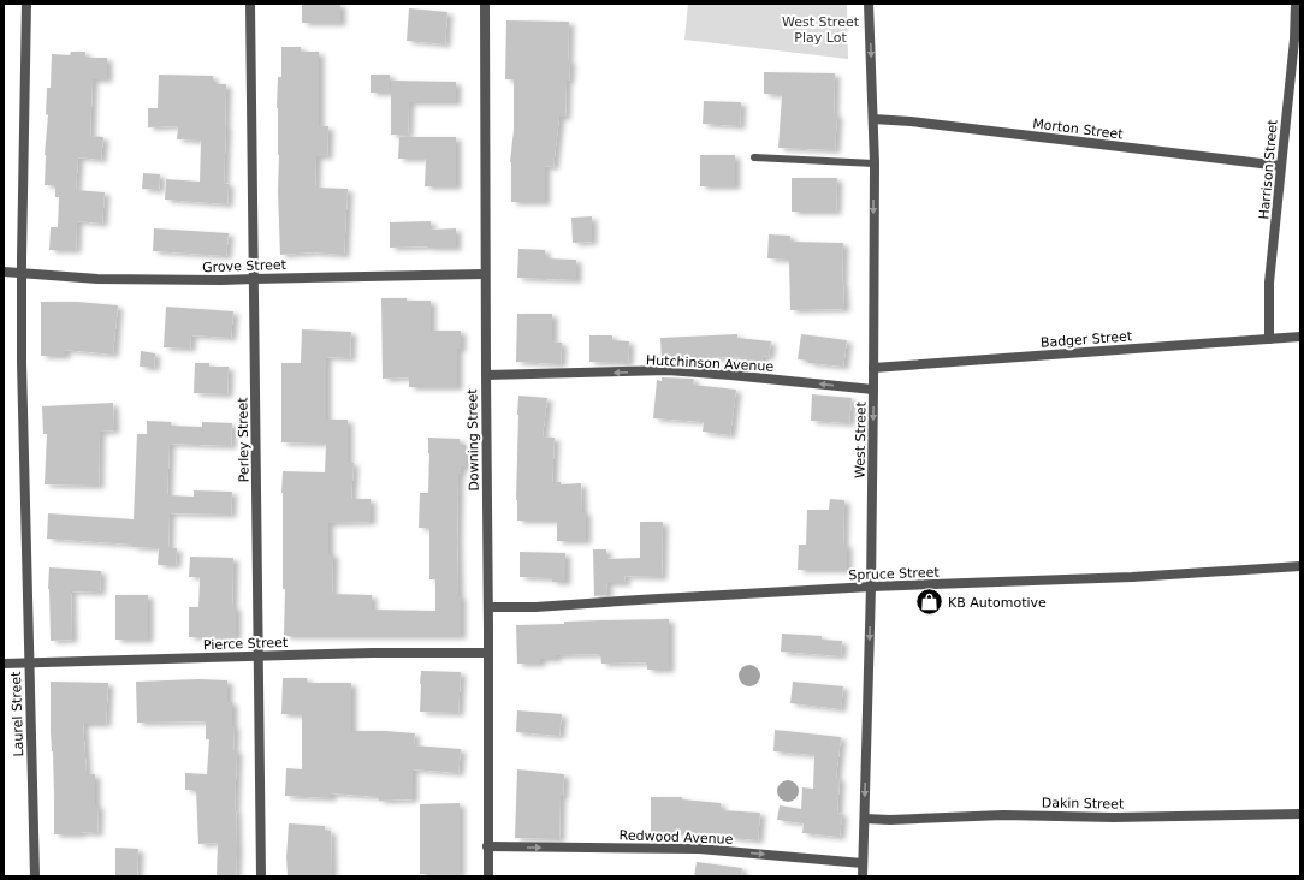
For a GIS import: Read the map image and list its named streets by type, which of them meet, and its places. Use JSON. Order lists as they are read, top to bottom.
{
  "streets": {
    "street": [
      "Morton Street",
      "Harrison Street",
      "Grove Street",
      "Badger Street",
      "Hutchinson Avenue",
      "Perley Street",
      "Downing Street",
      "West Street",
      "Spruce Street",
      "Pierce Street",
      "Laurel Street",
      "Dakin Street",
      "Redwood Avenue"
    ]
  },
  "crossings": [
    ["Morton Street", "Harrison Street"],
    ["Morton Street", "West Street"],
    ["Harrison Street", "Badger Street"],
    ["Grove Street", "Perley Street"],
    ["Grove Street", "Downing Street"],
    ["Grove Street", "Laurel Street"],
    ["Badger Street", "West Street"],
    ["Hutchinson Avenue", "Downing Street"],
    ["Hutchinson Avenue", "West Street"],
    ["Perley Street", "Pierce Street"],
    ["Downing Street", "Spruce Street"],
    ["Downing Street", "Pierce Street"],
    ["Downing Street", "Redwood Avenue"],
    ["West Street", "Spruce Street"],
    ["West Street", "Dakin Street"],
    ["West Street", "Redwood Avenue"],
    ["Pierce Street", "Laurel Street"]
  ],
  "one_way": ["Hutchinson Avenue", "West Street", "Redwood Avenue"],
  "parks": ["West Street Play Lot"],
  "places": {
    "shop": ["KB Automotive"]
  }
}
